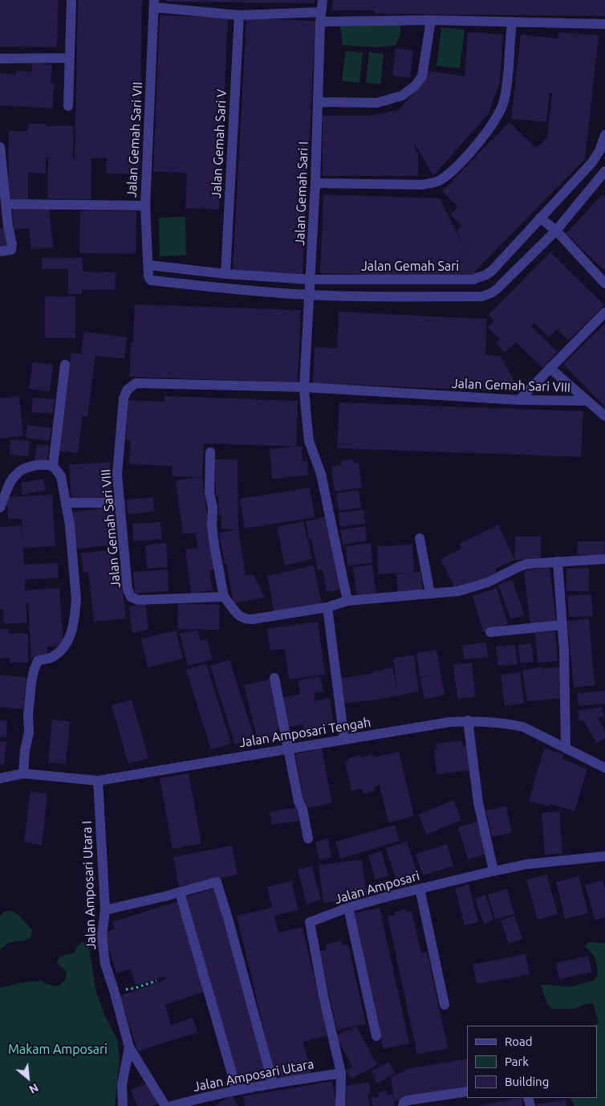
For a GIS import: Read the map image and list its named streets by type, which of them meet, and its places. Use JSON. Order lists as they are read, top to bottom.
{
  "streets": {
    "street": [
      "Jalan Gemah Sari VII",
      "Jalan Gemah Sari V",
      "Jalan Gemah Sari I",
      "Jalan Gemah Sari",
      "Jalan Gemah Sari VIII",
      "Jalan Amposari Tengah",
      "Jalan Amposari Utara I",
      "Jalan Amposari",
      "Jalan Amposari Utara"
    ]
  },
  "crossings": [
    ["Jalan Gemah Sari VII", "Jalan Gemah Sari I"],
    ["Jalan Gemah Sari VII", "Jalan Gemah Sari"],
    ["Jalan Gemah Sari V", "Jalan Gemah Sari"],
    ["Jalan Gemah Sari I", "Jalan Gemah Sari"],
    ["Jalan Gemah Sari I", "Jalan Gemah Sari VIII"],
    ["Jalan Amposari Tengah", "Jalan Amposari Utara I"],
    ["Jalan Amposari", "Jalan Amposari Utara"]
  ],
  "parks": ["Makam Amposari"],
  "legend": ["Road", "Park", "Building"],
  "north": "bottom right"
}
